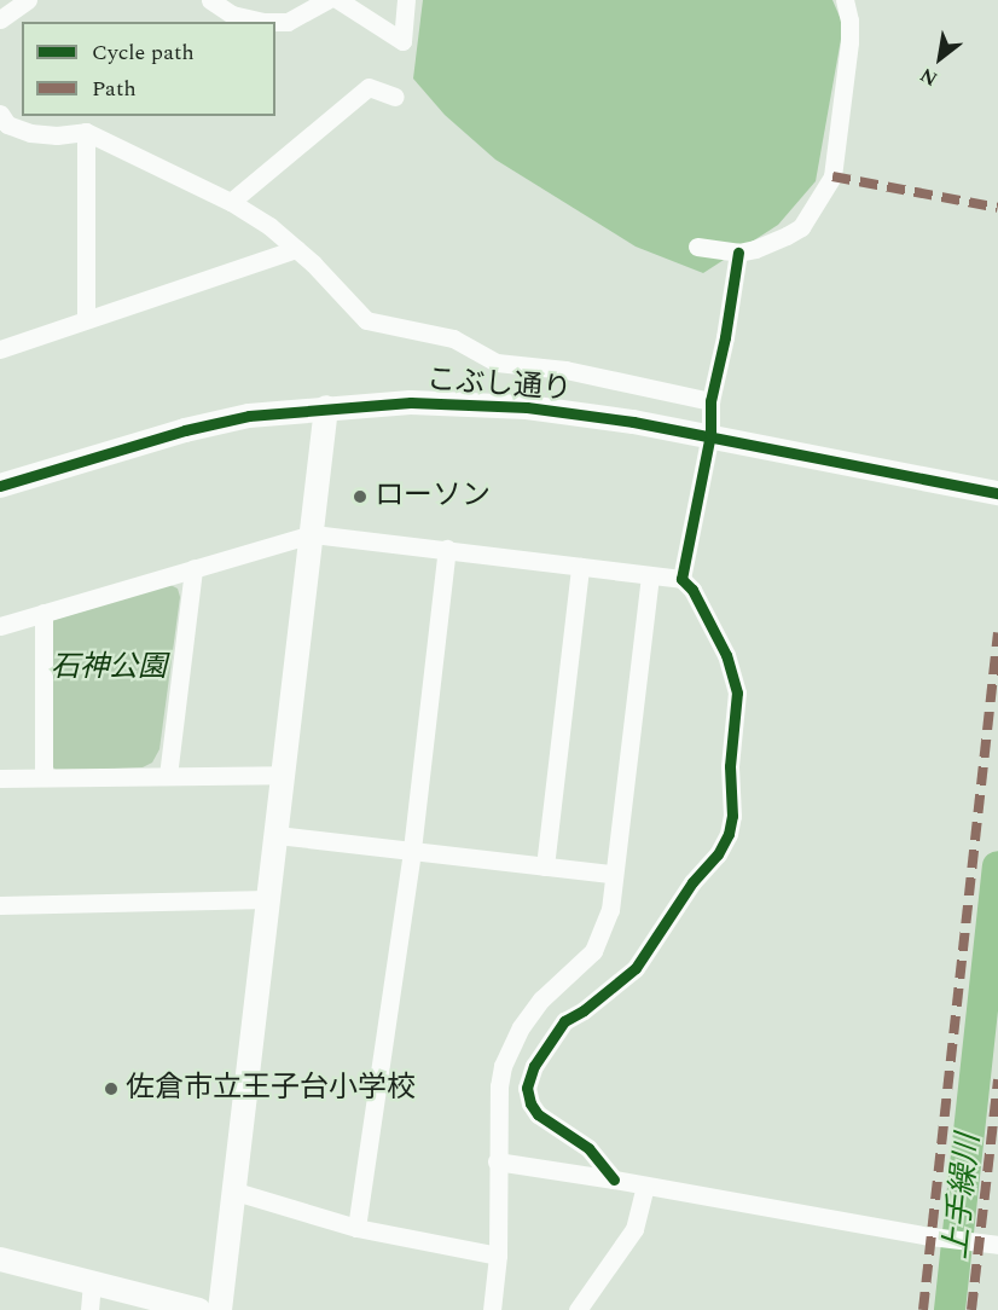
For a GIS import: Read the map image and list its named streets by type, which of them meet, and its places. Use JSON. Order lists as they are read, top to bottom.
{
  "streets": {
    "street": ["こぶし通り"]
  },
  "water": ["上手繰川"],
  "parks": ["石神公園"],
  "places": ["ローソン", "佐倉市立王子台小学校"],
  "legend": ["Cycle path", "Path"],
  "north": "bottom left"
}
